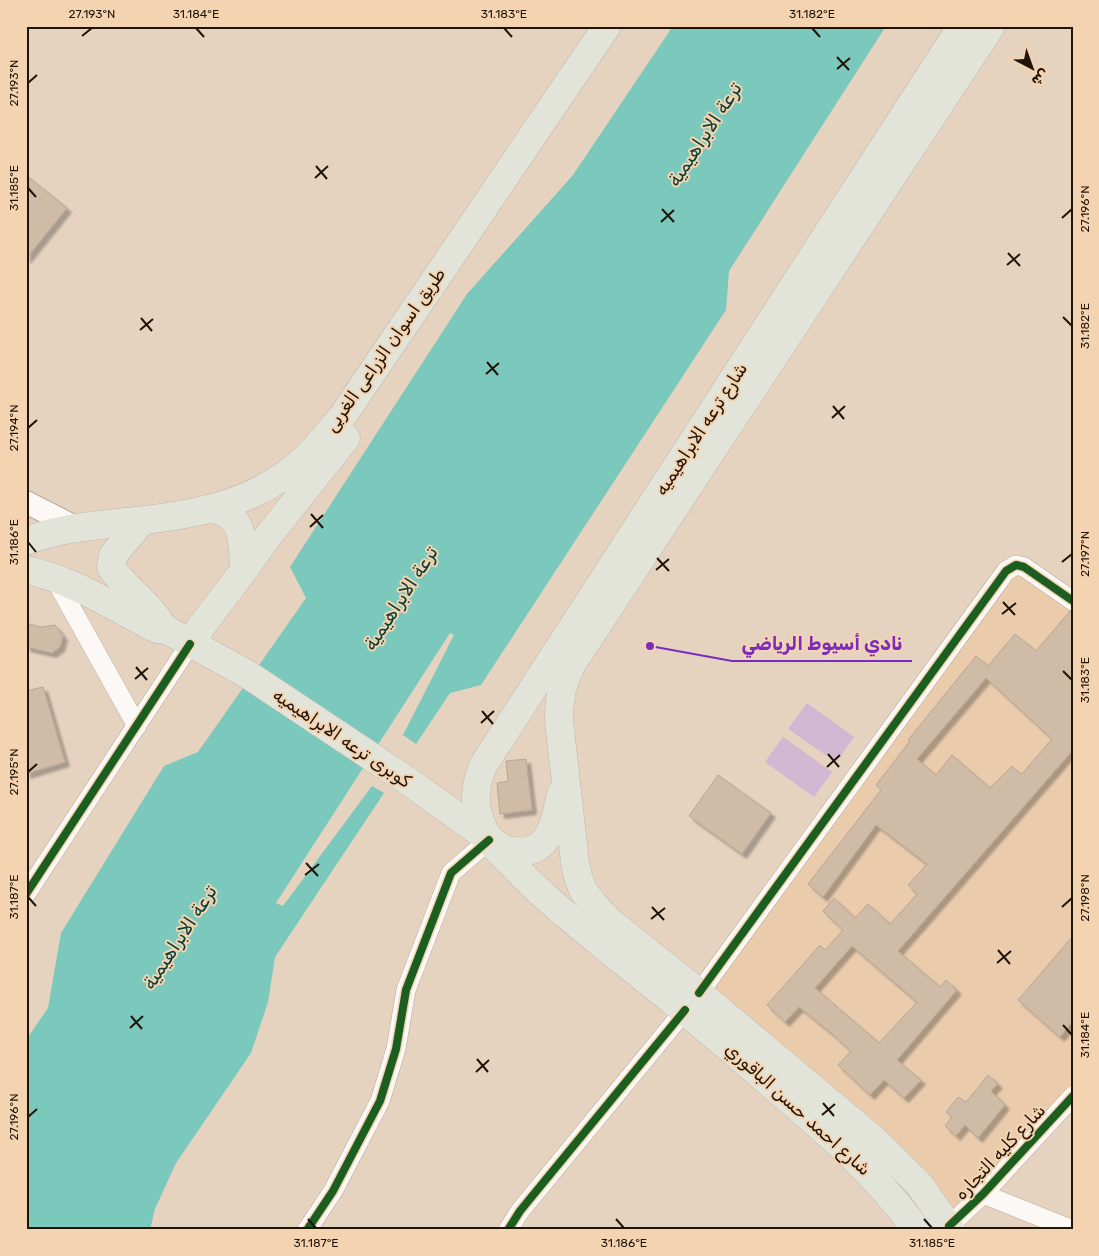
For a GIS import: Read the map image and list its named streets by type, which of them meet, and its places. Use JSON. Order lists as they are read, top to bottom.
{
  "streets": {
    "main road": [
      "طريق اسوان الزراعى الغربى",
      "شارع ترعه الابراهيميه",
      "كوبرى ترعه الابراهيميه",
      "شارع احمد حسن الباقوري"
    ],
    "street": ["شارع كليه التجاره"]
  },
  "crossings": [
    ["طريق اسوان الزراعى الغربى", "كوبرى ترعه الابراهيميه"],
    ["شارع ترعه الابراهيميه", "كوبرى ترعه الابراهيميه"],
    ["شارع ترعه الابراهيميه", "شارع احمد حسن الباقوري"],
    ["كوبرى ترعه الابراهيميه", "شارع احمد حسن الباقوري"],
    ["شارع احمد حسن الباقوري", "شارع كليه التجاره"]
  ],
  "water": ["ترعة الابراهيمية"],
  "places": ["نادي أسيوط الرياضي"],
  "north": "bottom right",
  "coordinates": [
    "27.193°N",
    "31.184°E",
    "31.183°E",
    "31.182°E",
    "31.185°E",
    "27.196°N",
    "27.194°N",
    "31.186°E",
    "27.197°N",
    "27.195°N",
    "31.187°E",
    "27.198°N"
  ]
}
